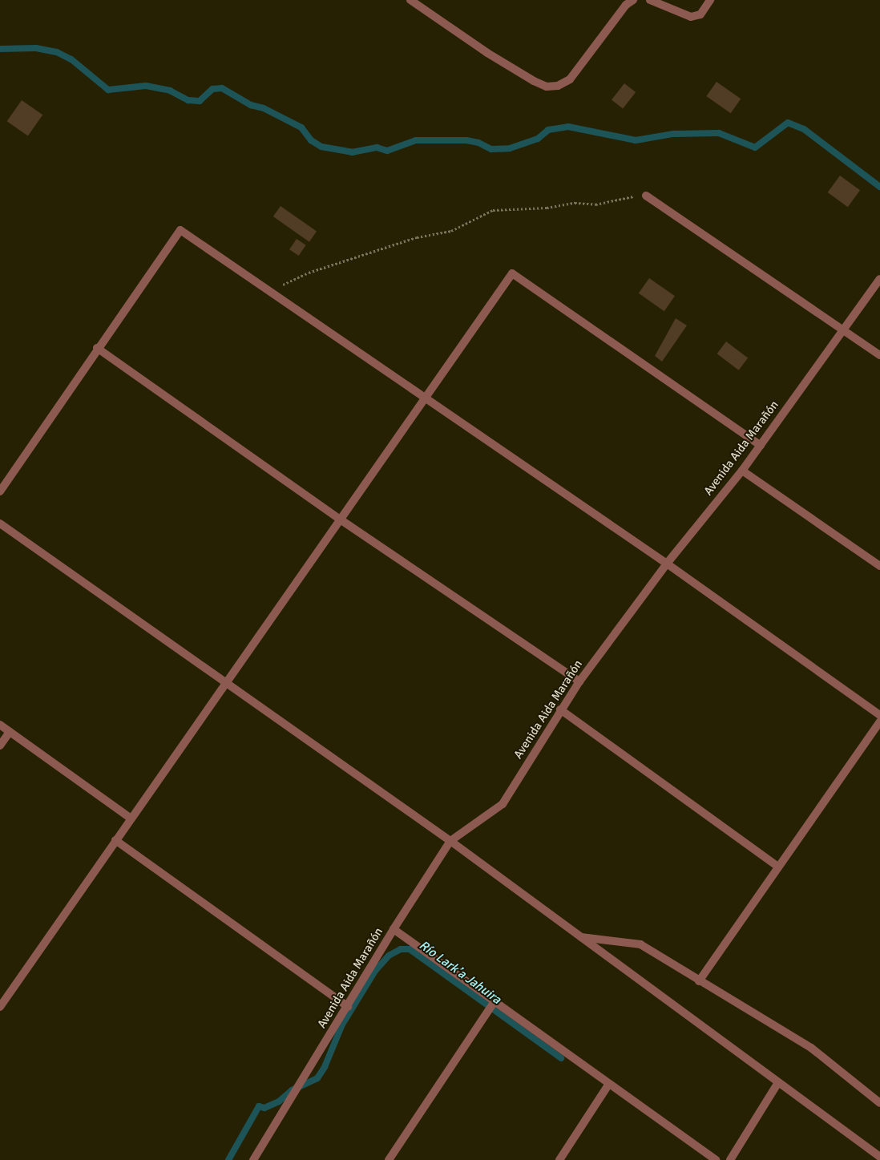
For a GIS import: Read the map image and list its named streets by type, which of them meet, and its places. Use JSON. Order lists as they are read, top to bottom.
{
  "streets": {
    "street": ["Avenida Aida Marañón"]
  },
  "water": ["Río Lark’a Jahuira"]
}
